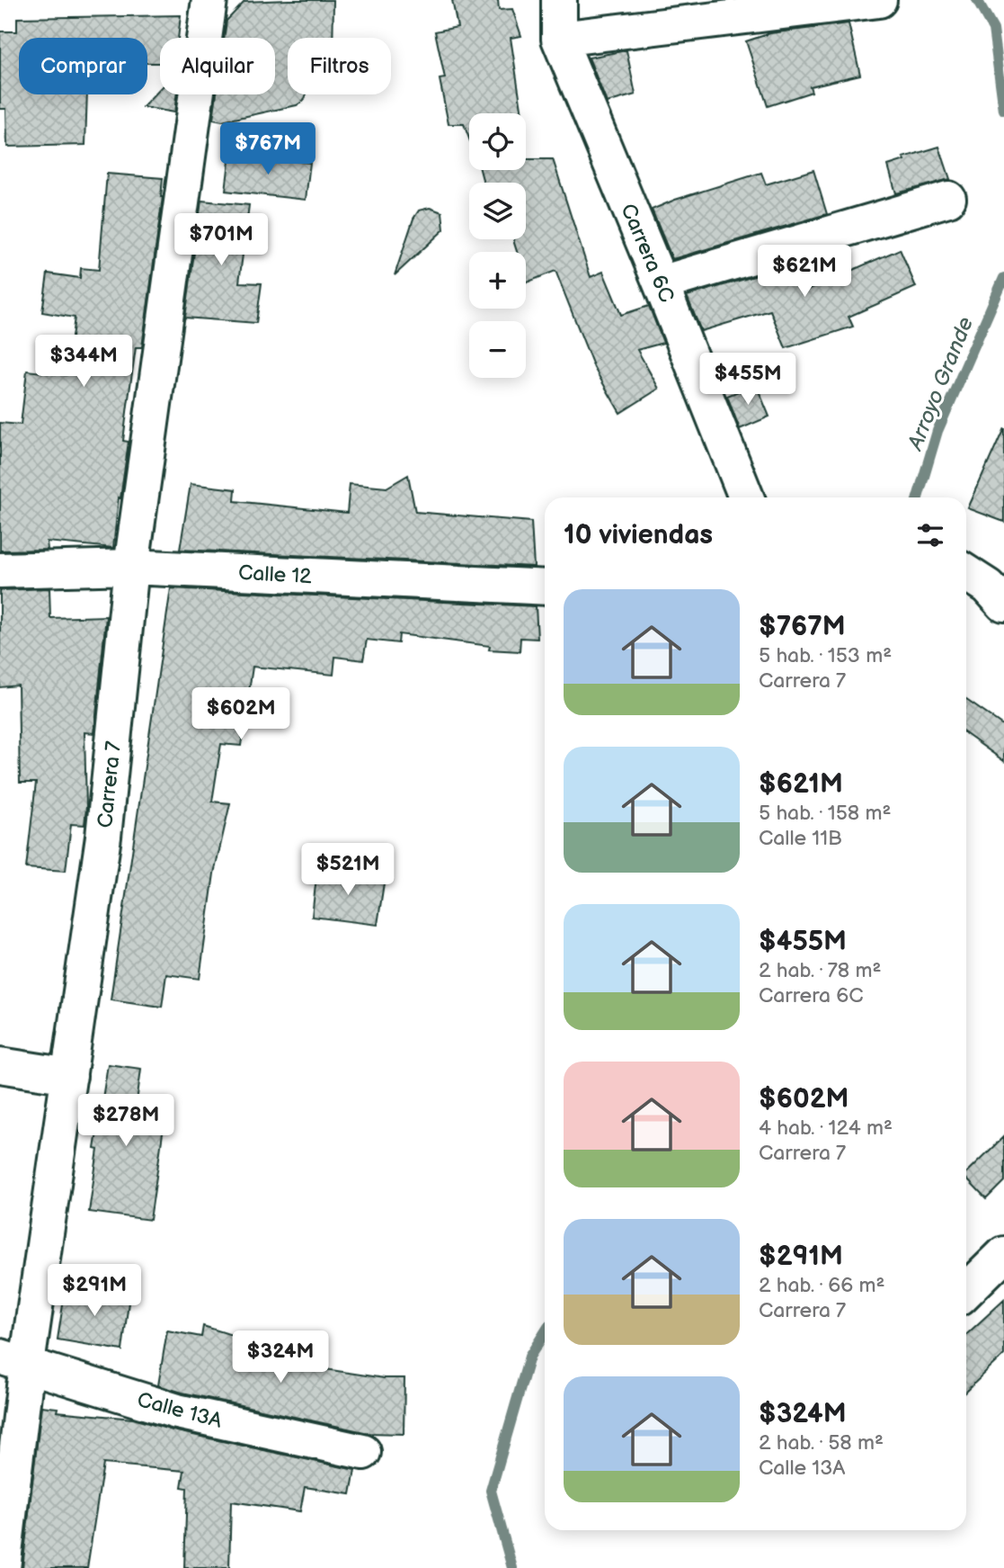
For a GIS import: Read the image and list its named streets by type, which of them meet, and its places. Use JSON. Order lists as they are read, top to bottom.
{
  "streets": {
    "street": [
      "Carrera 6C",
      "Calle 12",
      "Carrera 7",
      "Calle 13A"
    ]
  },
  "crossings": [
    ["Calle 12", "Carrera 7"],
    ["Carrera 7", "Calle 13A"]
  ],
  "water": ["Arroyo Grande"],
  "page": {
    "chip": ["Comprar", "Alquilar", "Filtros"],
    "map_buttons": ["+", "−"],
    "price": [
      "$767M",
      "$701M",
      "$621M",
      "$344M",
      "$455M",
      "$602M",
      "$521M",
      "$278M",
      "$291M",
      "$324M"
    ],
    "heading": "10 viviendas",
    "list": [
      {
        "name": "$767M",
        "note": "5 hab. · 153 m² · Carrera 7"
      },
      {
        "name": "$621M",
        "note": "5 hab. · 158 m² · Calle 11B"
      },
      {
        "name": "$455M",
        "note": "2 hab. · 78 m² · Carrera 6C"
      },
      {
        "name": "$602M",
        "note": "4 hab. · 124 m² · Carrera 7"
      },
      {
        "name": "$291M",
        "note": "2 hab. · 66 m² · Carrera 7"
      },
      {
        "name": "$324M",
        "note": "2 hab. · 58 m² · Calle 13A"
      }
    ]
  }
}
